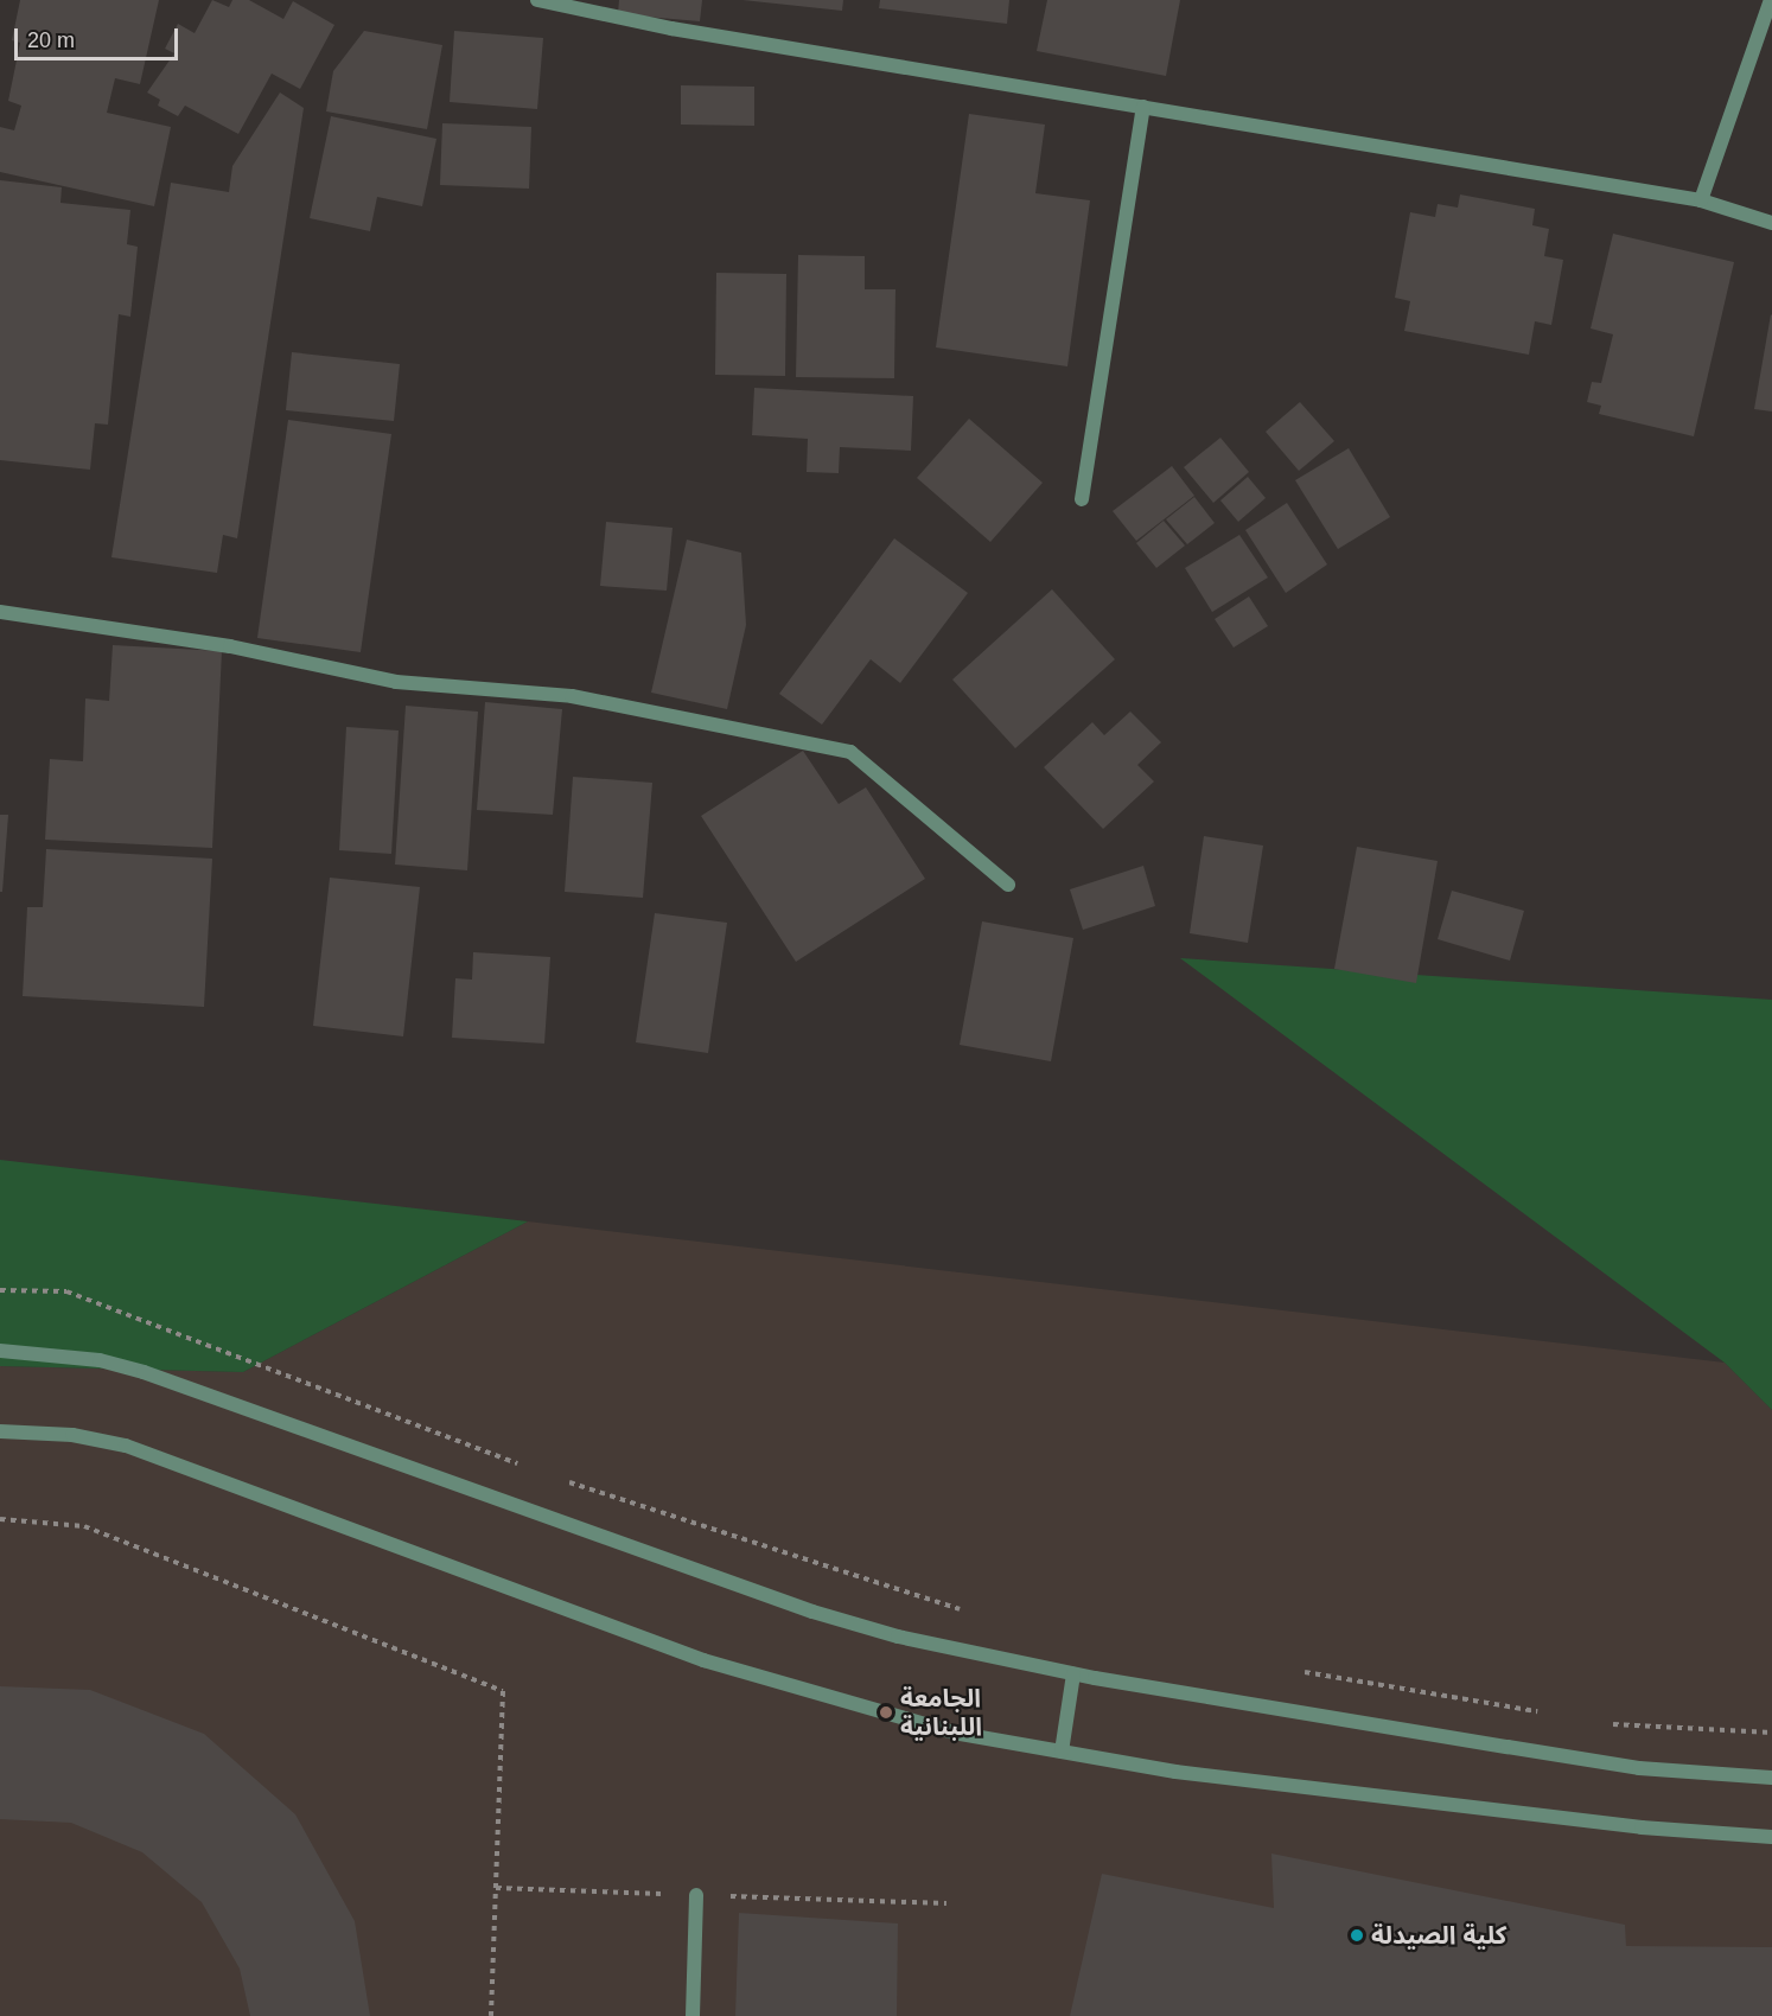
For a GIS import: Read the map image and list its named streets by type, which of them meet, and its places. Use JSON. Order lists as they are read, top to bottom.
{
  "places": ["الجامعة اللبنانية", "كلية الصيدلة"],
  "scale_bar": "20 m"
}
